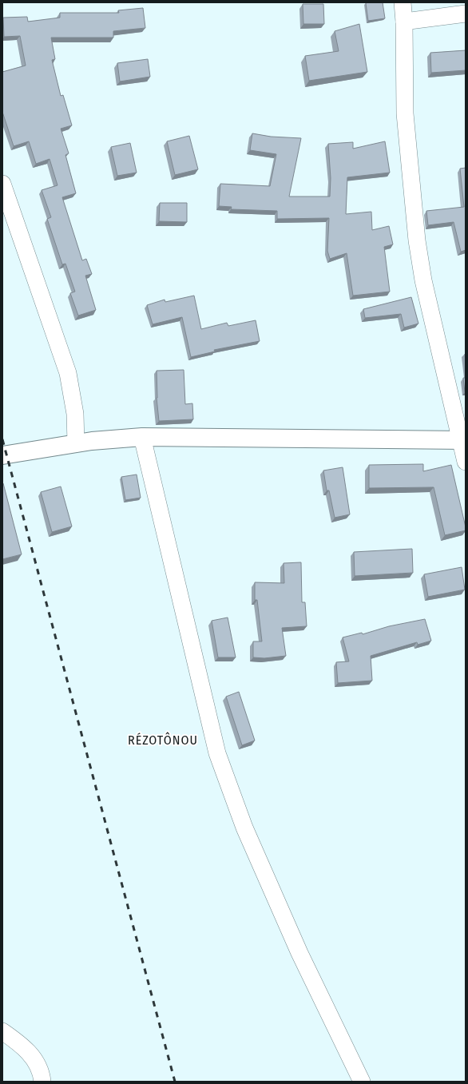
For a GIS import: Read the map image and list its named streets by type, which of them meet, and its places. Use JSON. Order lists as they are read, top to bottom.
{
  "districts": ["RÉZOTÔNOU"]
}
